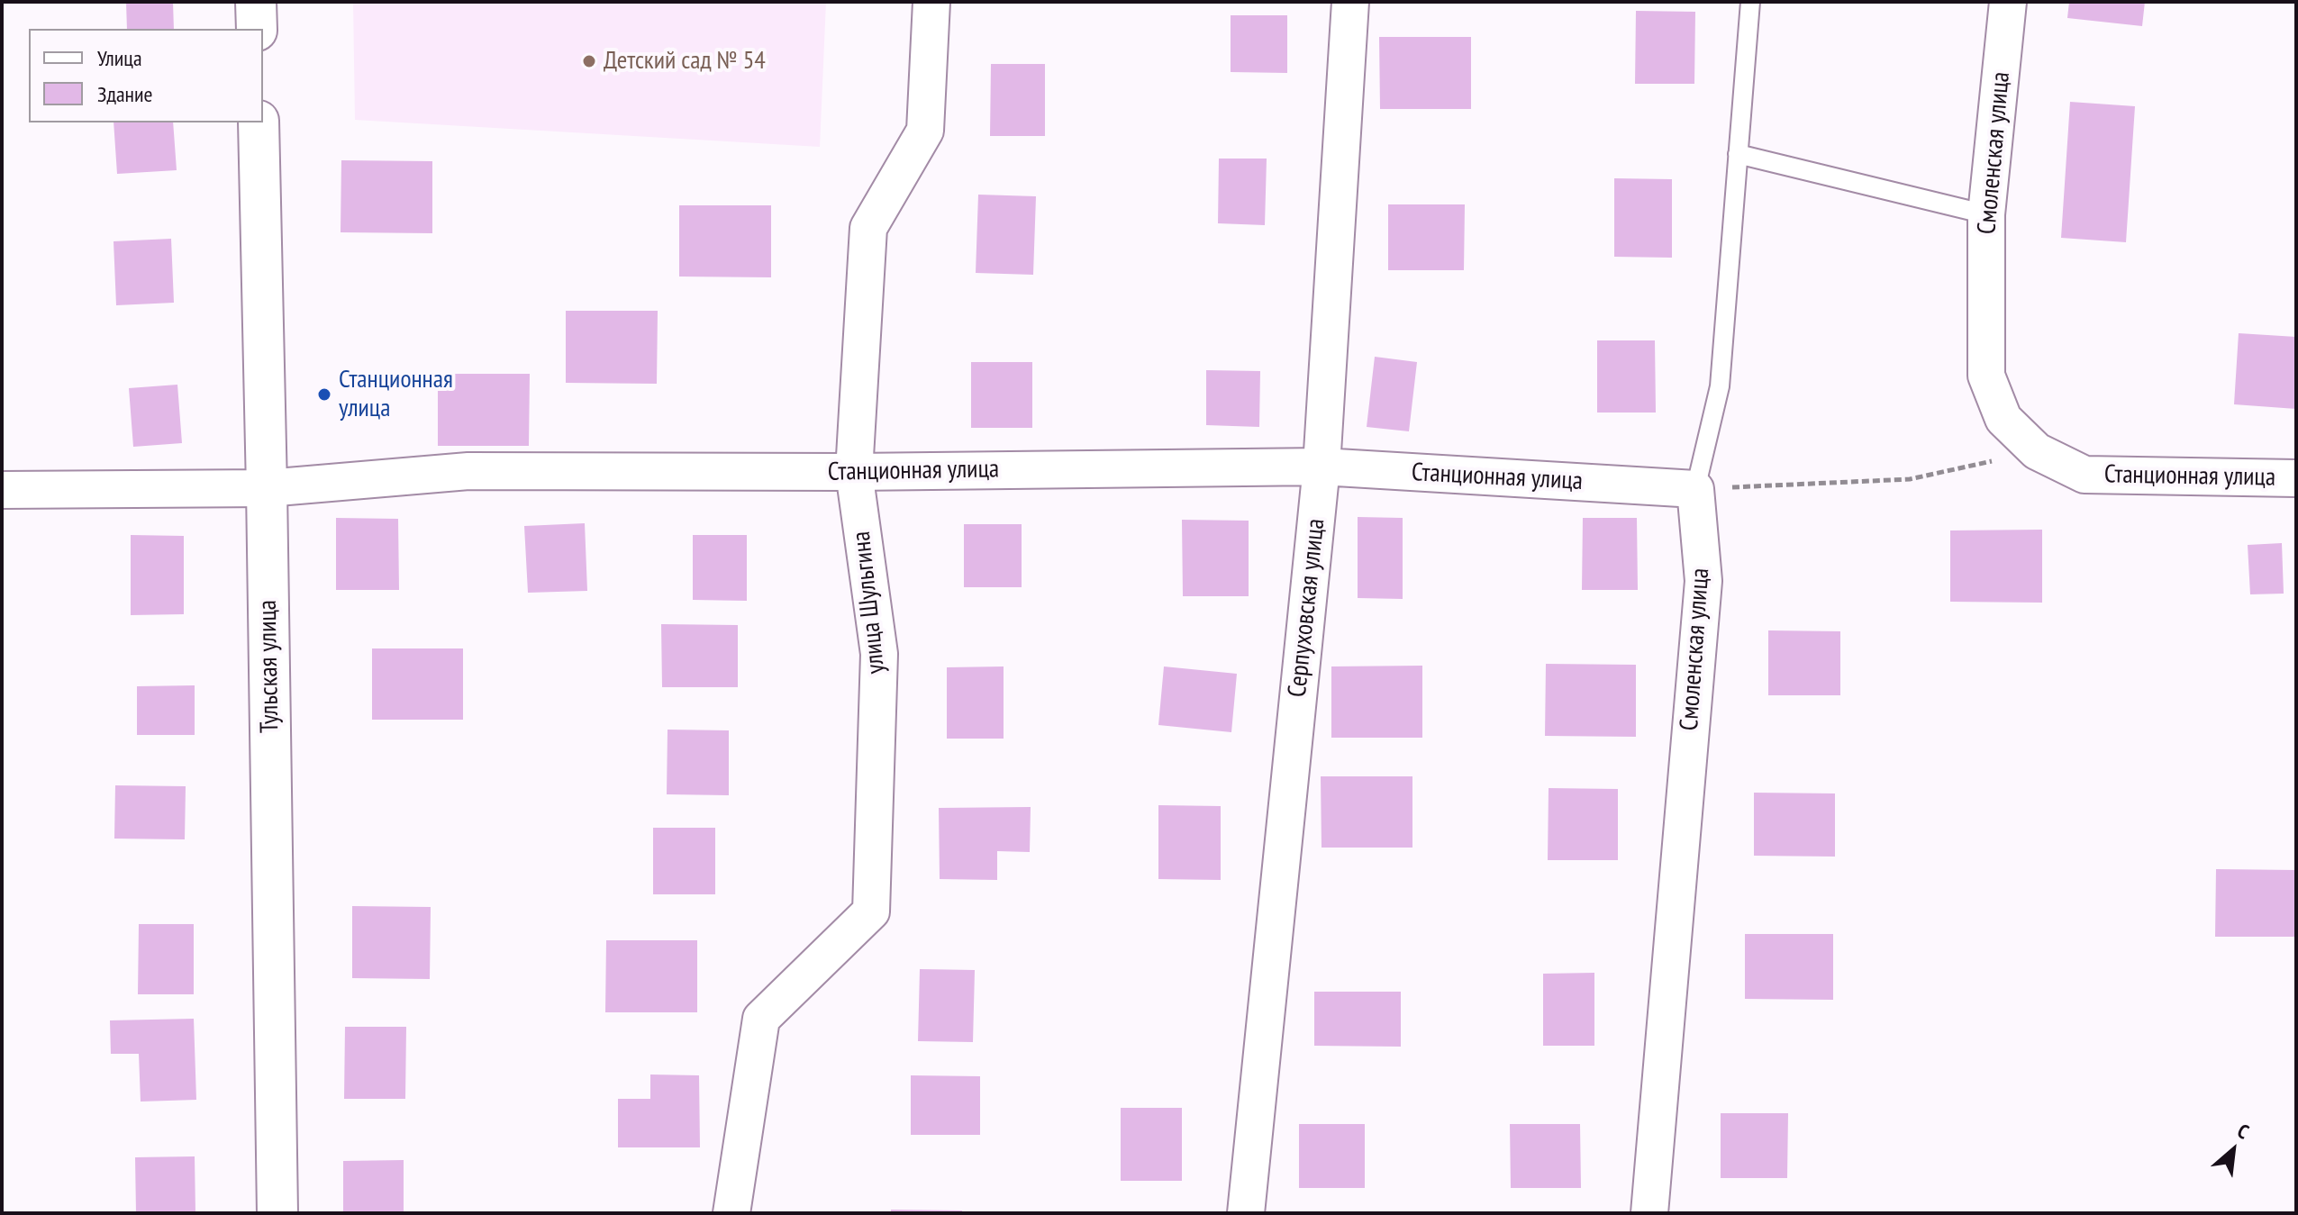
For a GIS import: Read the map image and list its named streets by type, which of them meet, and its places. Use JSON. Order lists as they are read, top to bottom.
{
  "streets": {
    "main road": ["Тульская улица"],
    "street": [
      "Смоленская улица",
      "Станционная улица",
      "улица Шульгина",
      "Серпуховская улица"
    ]
  },
  "crossings": [
    ["Смоленская улица", "Станционная улица"],
    ["Станционная улица", "улица Шульгина"],
    ["Станционная улица", "Серпуховская улица"],
    ["Станционная улица", "Тульская улица"]
  ],
  "places": ["Детский сад № 54", "Станционная улица"],
  "legend": ["Улица", "Здание"],
  "north": "top right"
}
